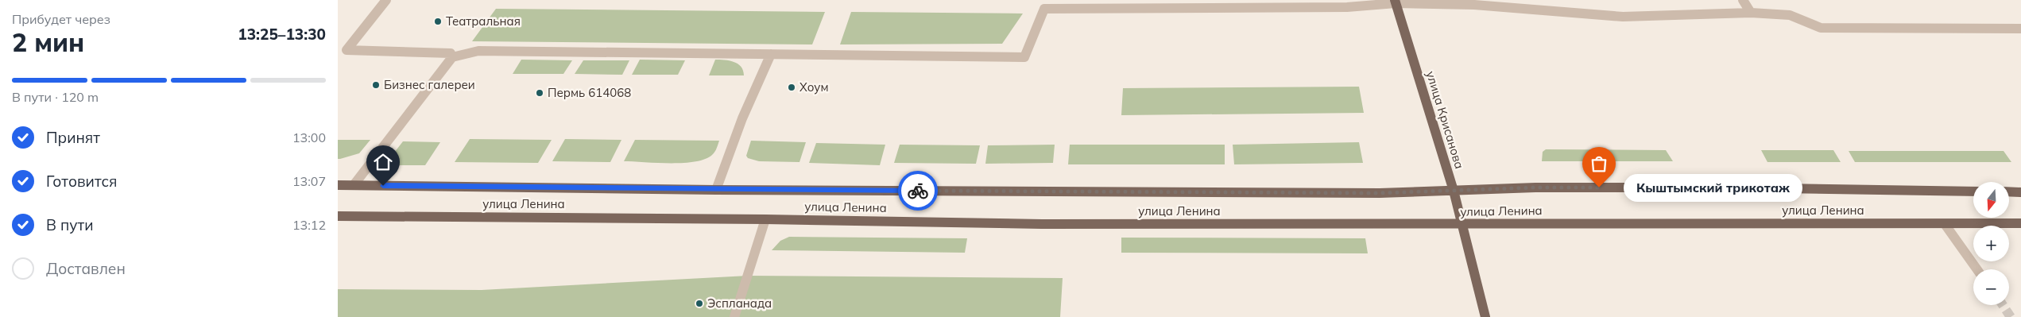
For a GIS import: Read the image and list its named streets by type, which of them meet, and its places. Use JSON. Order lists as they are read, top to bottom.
{
  "streets": {
    "main road": ["улица Крисанова", "улица Ленина"]
  },
  "crossings": [
    ["улица Крисанова", "улица Ленина"]
  ],
  "places": [
    "Театральная",
    "Бизнес галереи",
    "Хоум",
    "Пермь 614068",
    "Кыштымский трикотаж",
    "Эспланада"
  ],
  "north": "bottom",
  "page": {
    "heading": ["2 мин", "Прибудет через", "13:25–13:30"],
    "bar": "В пути · 120 m",
    "list": [
      ["Принят", "13:00"],
      ["Готовится", "13:07"],
      ["В пути", "13:12"],
      "Доставлен"
    ],
    "bubble": "Кыштымский трикотаж",
    "map_buttons": ["+", "−"]
  }
}
